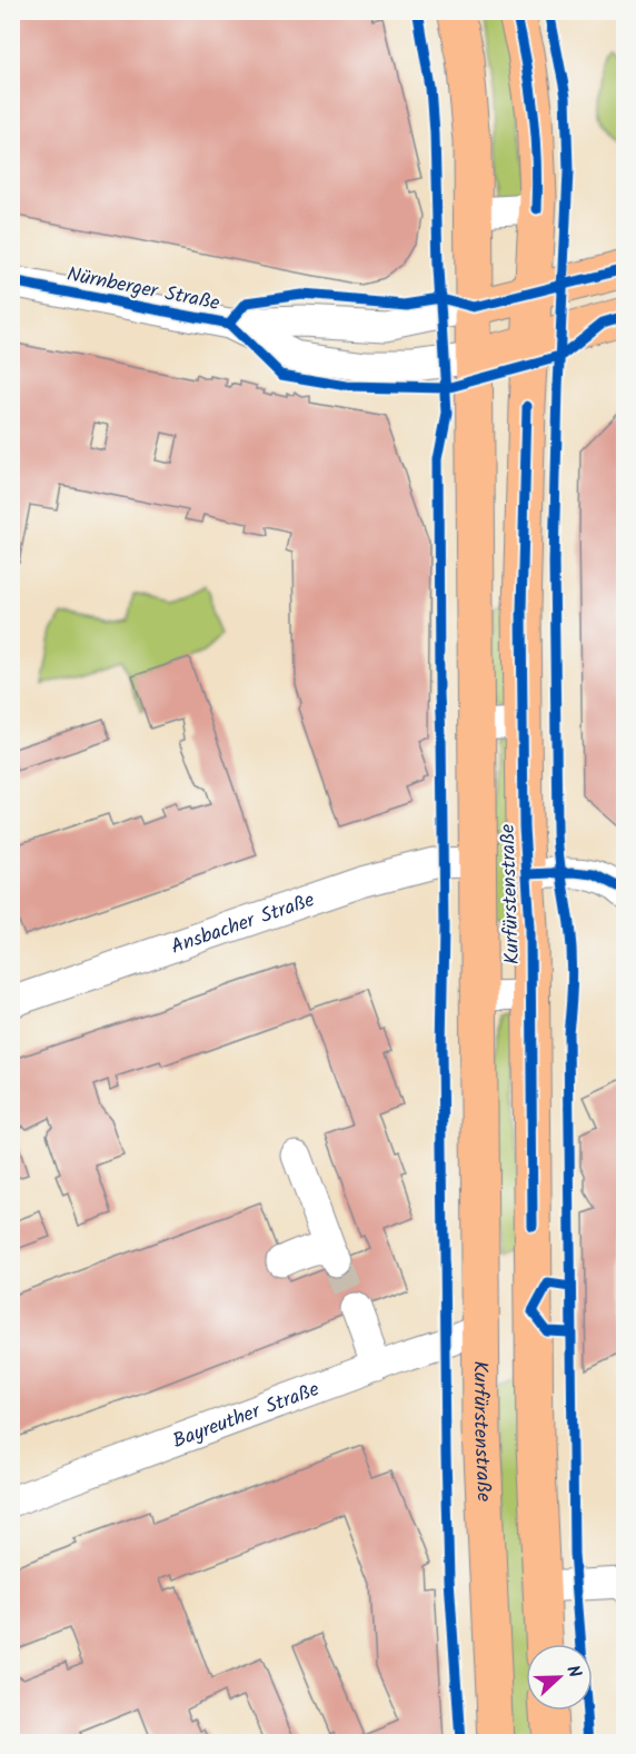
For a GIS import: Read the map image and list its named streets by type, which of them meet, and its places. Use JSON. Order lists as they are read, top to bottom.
{
  "streets": {
    "main road": ["Kurfürstenstraße"],
    "street": ["Nürnberger Straße", "Ansbacher Straße", "Bayreuther Straße"]
  },
  "crossings": [
    ["Nürnberger Straße", "Kurfürstenstraße"],
    ["Kurfürstenstraße", "Ansbacher Straße"],
    ["Kurfürstenstraße", "Bayreuther Straße"]
  ],
  "north": "right"
}
